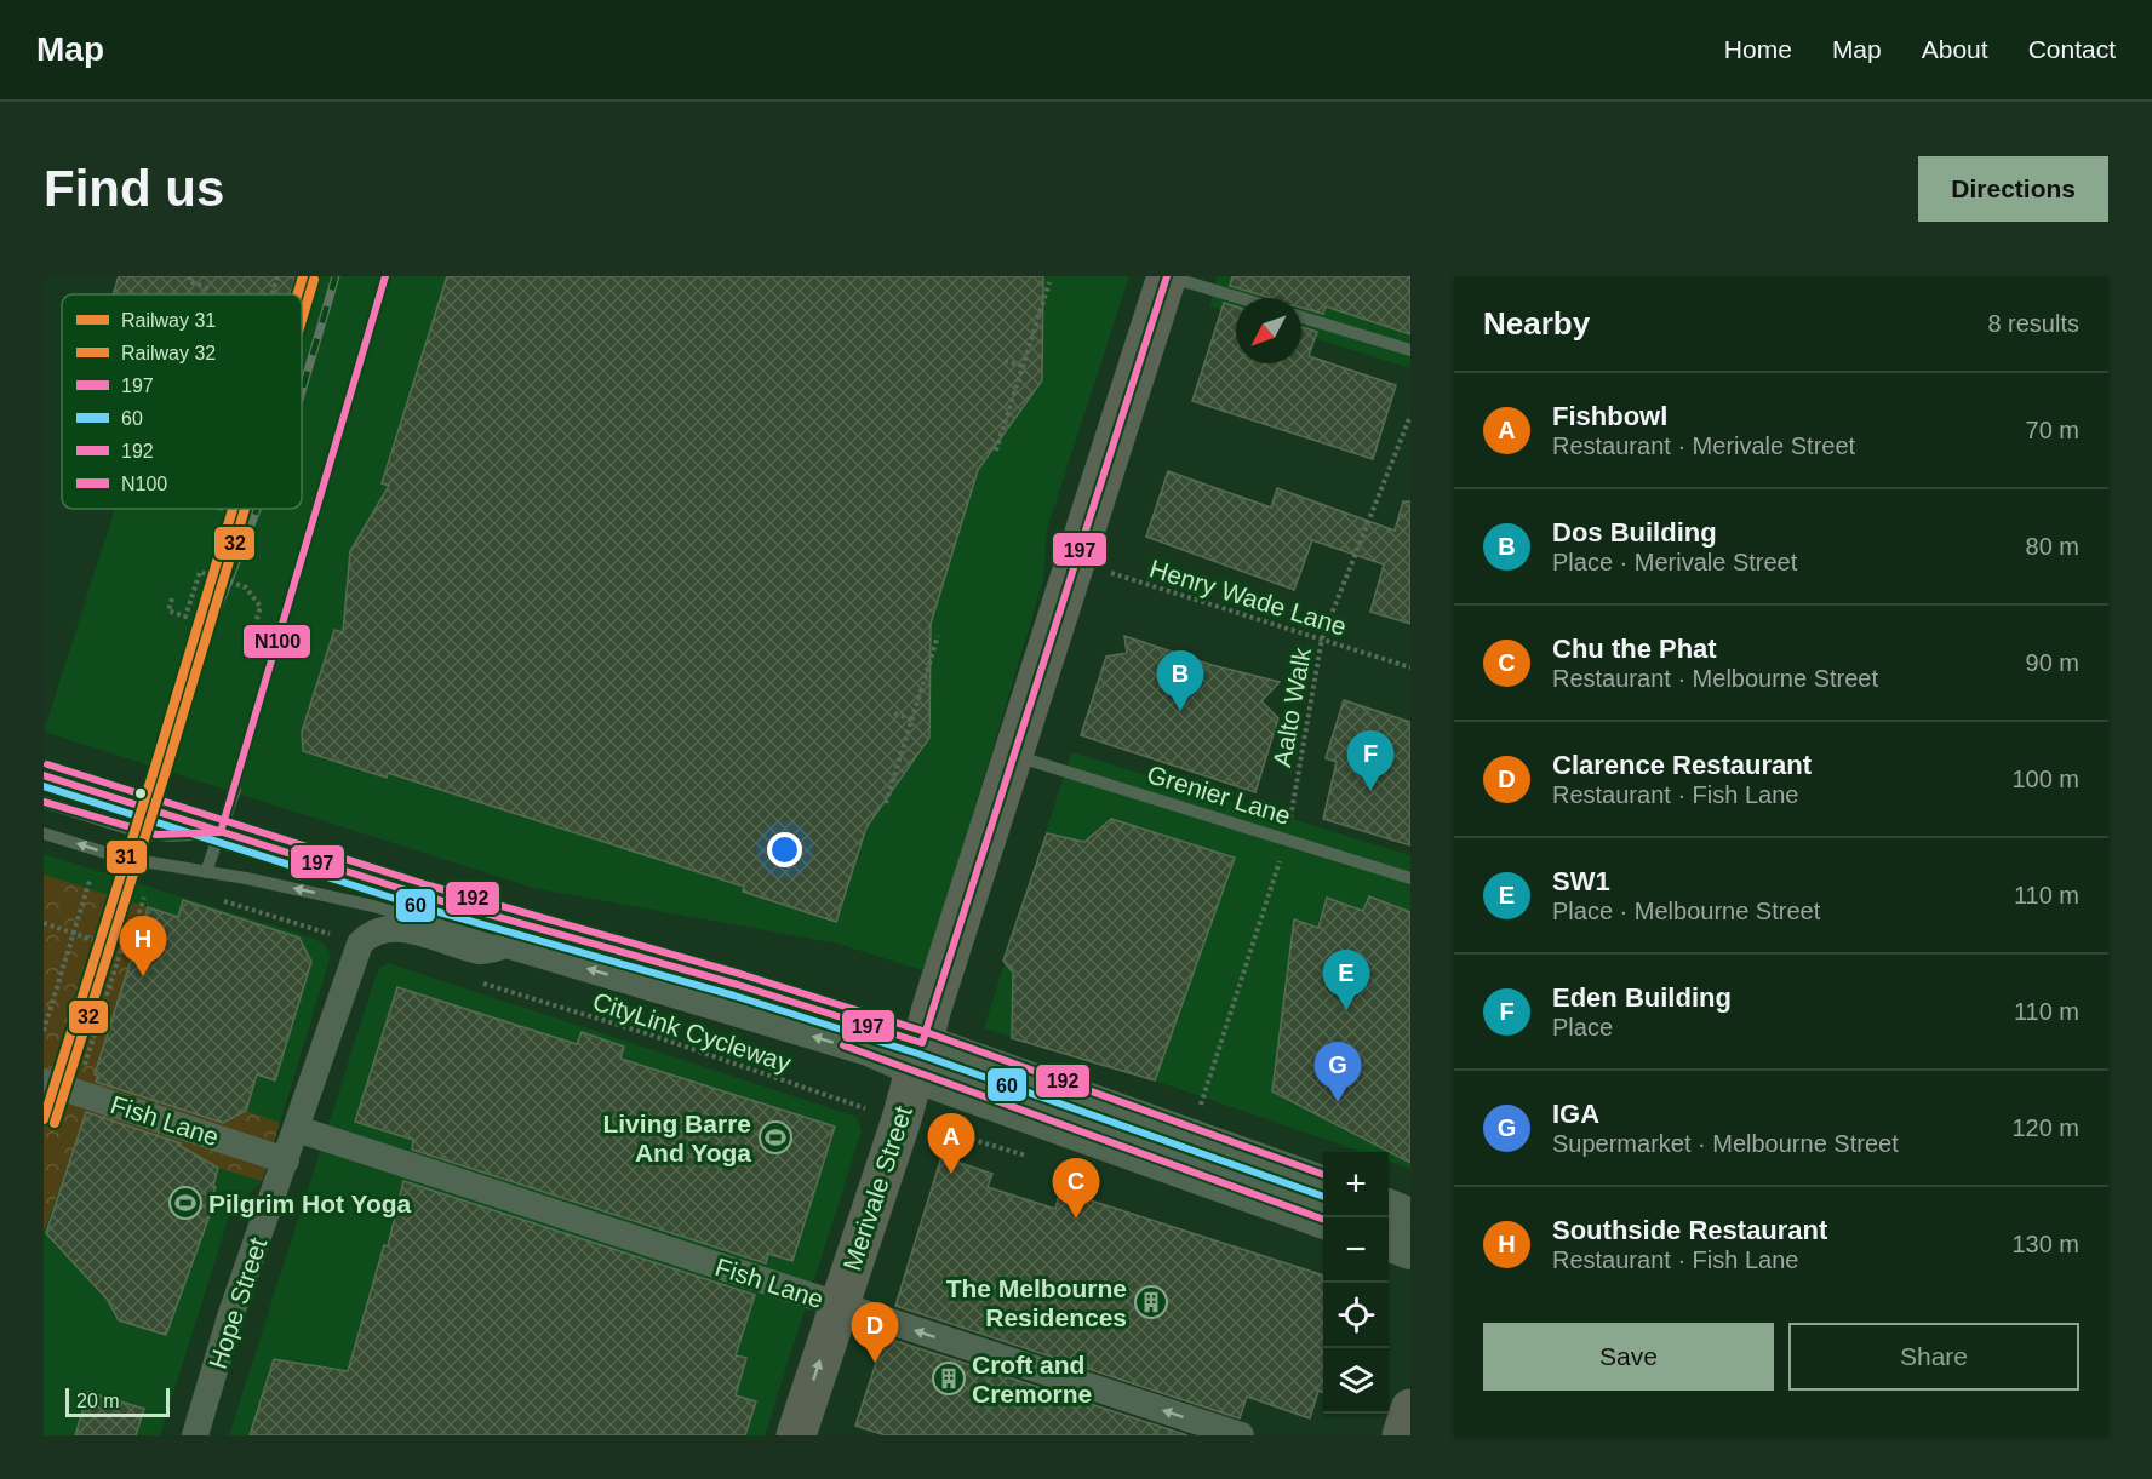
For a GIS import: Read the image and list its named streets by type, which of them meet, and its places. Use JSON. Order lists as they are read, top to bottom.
{
  "streets": {
    "main road": ["Merivale Street"],
    "street": ["Fish Lane", "Hope Street"],
    "lane": ["Grenier Lane"],
    "path": ["Henry Wade Lane", "Aalto Walk", "CityLink Cycleway"]
  },
  "crossings": [
    ["Henry Wade Lane", "Aalto Walk"],
    ["Henry Wade Lane", "Merivale Street"],
    ["Aalto Walk", "Grenier Lane"],
    ["Grenier Lane", "Merivale Street"],
    ["CityLink Cycleway", "Merivale Street"],
    ["Fish Lane", "Merivale Street"],
    ["Fish Lane", "Hope Street"]
  ],
  "places": {
    "sports": ["Living Barre And Yoga", "Pilgrim Hot Yoga"],
    "building": ["The Melbourne Residences", "Croft and Cremorne"]
  },
  "lines": [
    "rail line 31",
    "transit line 197",
    "transit line N100",
    "rail line 32",
    "transit line 192",
    "transit line 60"
  ],
  "legend": [
    "Railway 31",
    "Railway 32",
    "197",
    "60",
    "192",
    "N100"
  ],
  "scale_bar": "20 m",
  "north": "bottom left",
  "page": {
    "header": "Map",
    "nav": [
      "Home",
      "Map",
      "About",
      "Contact"
    ],
    "buttons": [
      "Directions",
      ["Save", "Share"]
    ],
    "title": "Find us",
    "heading": ["Nearby", "8 results"],
    "list": [
      {
        "mark": "A",
        "name": "Fishbowl",
        "note": "Restaurant · Merivale Street",
        "value": "70 m"
      },
      {
        "mark": "B",
        "name": "Dos Building",
        "note": "Place · Merivale Street",
        "value": "80 m"
      },
      {
        "mark": "C",
        "name": "Chu the Phat",
        "note": "Restaurant · Melbourne Street",
        "value": "90 m"
      },
      {
        "mark": "D",
        "name": "Clarence Restaurant",
        "note": "Restaurant · Fish Lane",
        "value": "100 m"
      },
      {
        "mark": "E",
        "name": "SW1",
        "note": "Place · Melbourne Street",
        "value": "110 m"
      },
      {
        "mark": "F",
        "name": "Eden Building",
        "note": "Place",
        "value": "110 m"
      },
      {
        "mark": "G",
        "name": "IGA",
        "note": "Supermarket · Melbourne Street",
        "value": "120 m"
      },
      {
        "mark": "H",
        "name": "Southside Restaurant",
        "note": "Restaurant · Fish Lane",
        "value": "130 m"
      }
    ],
    "pins": [
      "B",
      "F",
      "H",
      "E",
      "G",
      "A",
      "C",
      "D"
    ],
    "map_buttons": ["+", "−"],
    "scale": "20 m"
  }
}
